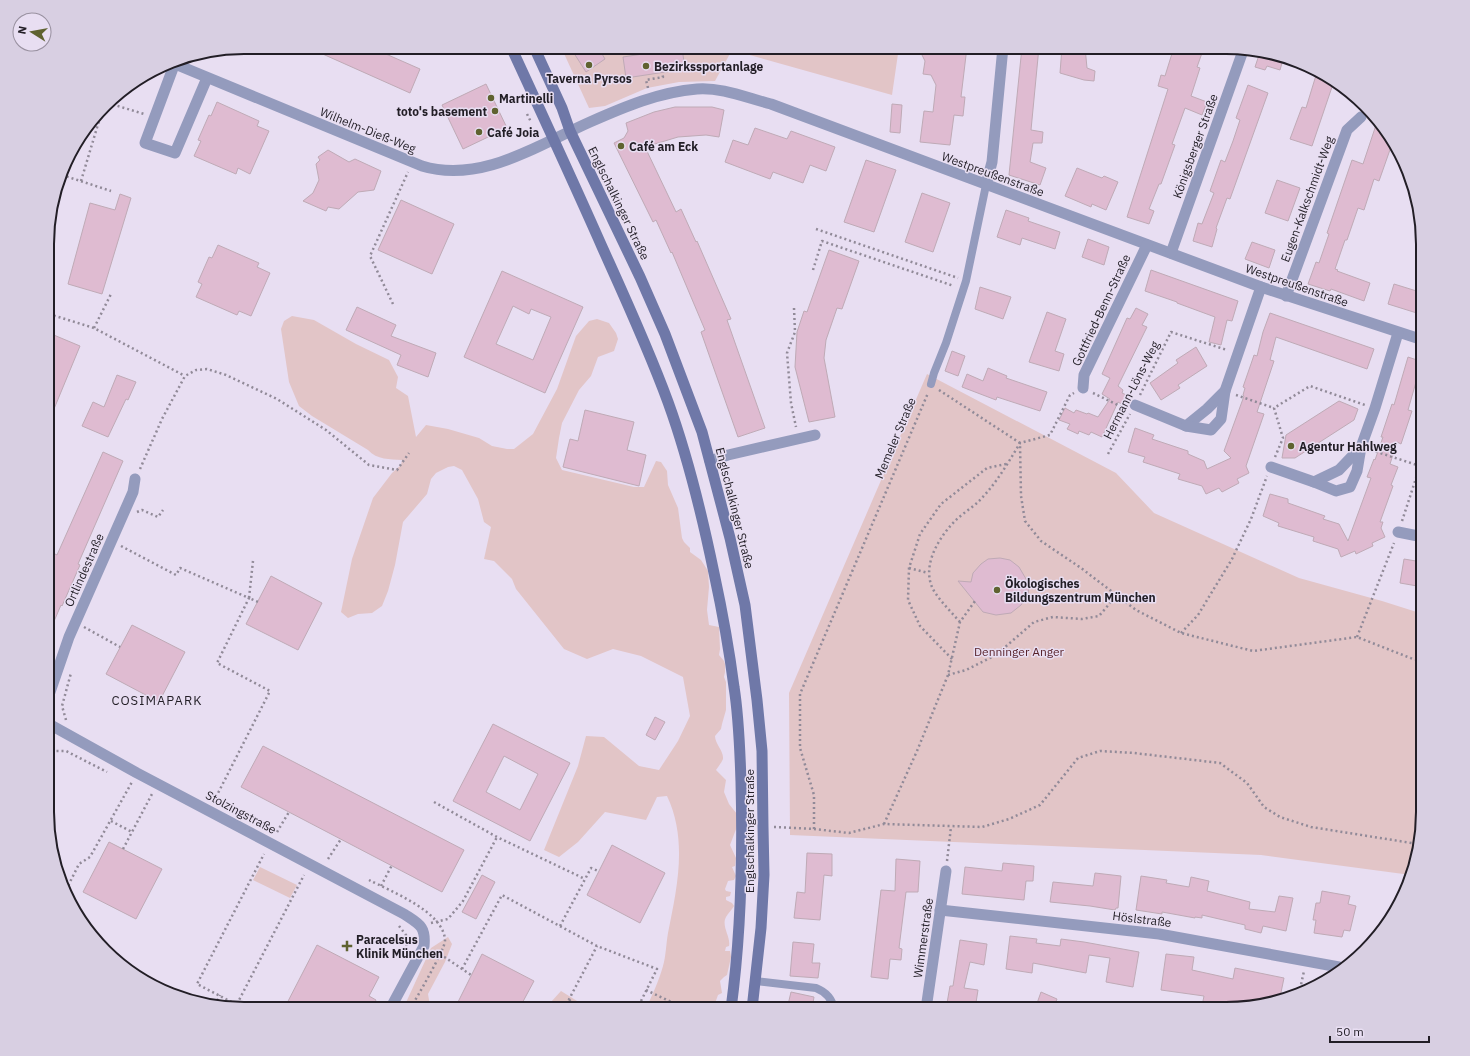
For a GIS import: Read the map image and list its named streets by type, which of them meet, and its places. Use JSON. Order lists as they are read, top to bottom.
{
  "streets": {
    "main road": ["Englschalkinger Straße"],
    "street": [
      "Wilhelm-Dieß-Weg",
      "Königsberger Straße",
      "Westpreußenstraße",
      "Eugen-Kalkschmidt-Weg",
      "Gottfried-Benn-Straße",
      "Ortlindestraße",
      "Stolzingstraße",
      "Höslstraße",
      "Wimmerstraße"
    ],
    "path": ["Hermann-Löns-Weg", "Memeler Straße"]
  },
  "crossings": [
    ["Wilhelm-Dieß-Weg", "Westpreußenstraße"],
    ["Wilhelm-Dieß-Weg", "Englschalkinger Straße"],
    ["Königsberger Straße", "Westpreußenstraße"],
    ["Westpreußenstraße", "Eugen-Kalkschmidt-Weg"],
    ["Westpreußenstraße", "Englschalkinger Straße"],
    ["Westpreußenstraße", "Gottfried-Benn-Straße"],
    ["Höslstraße", "Wimmerstraße"]
  ],
  "districts": ["COSIMAPARK"],
  "parks": ["Denninger Anger"],
  "places": {
    "other": [
      "Taverna Pyrsos",
      "Bezirkssportanlage",
      "Martinelli",
      "toto's basement",
      "Café Joia",
      "Café am Eck",
      "Agentur Hahlweg",
      "Ökologisches Bildungszentrum München"
    ],
    "health": ["Paracelsus Klinik München"]
  },
  "scale_bar": "50 m",
  "north": "left"
}
